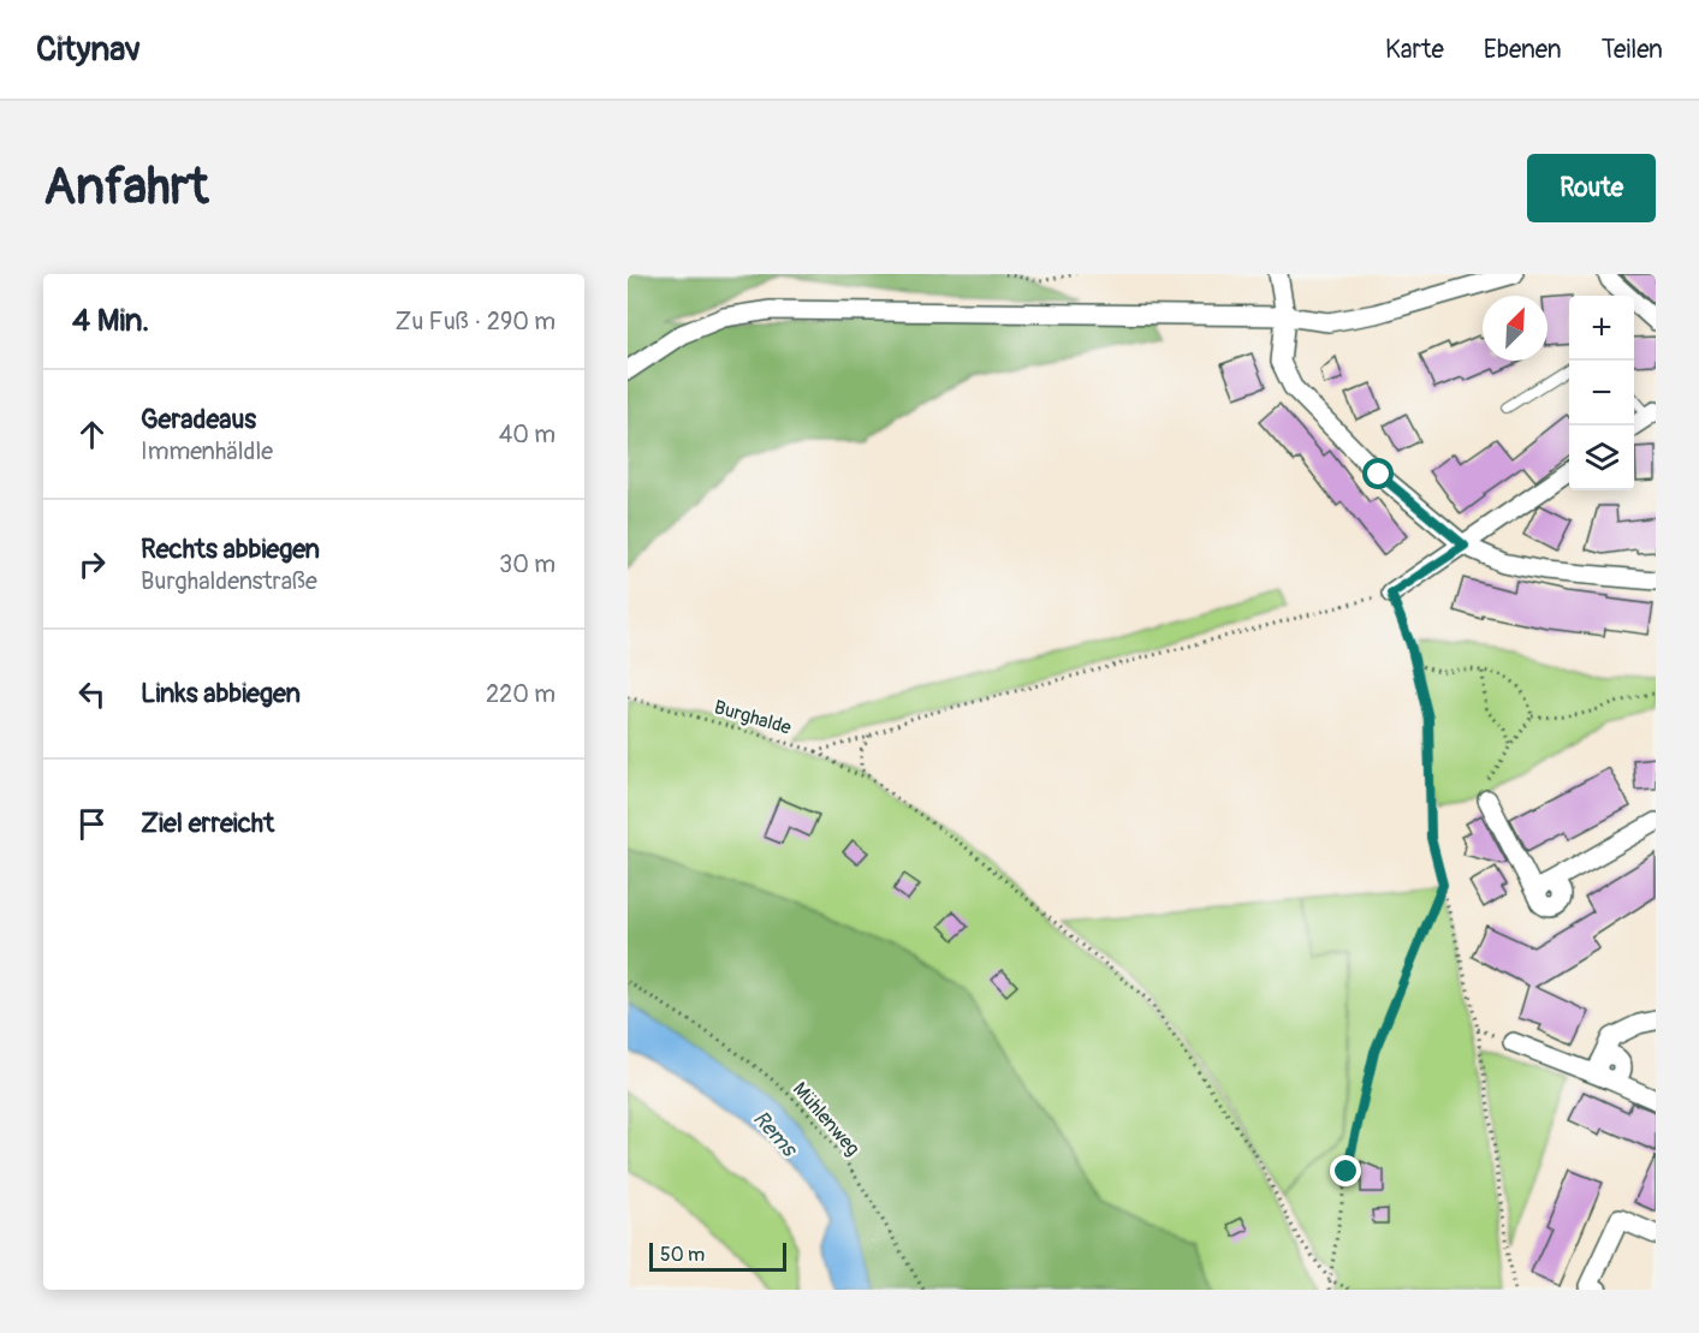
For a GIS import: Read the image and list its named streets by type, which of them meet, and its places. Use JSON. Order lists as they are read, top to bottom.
{
  "streets": {
    "path": ["Burghalde", "Mühlenweg"]
  },
  "water": ["Rems"],
  "scale_bar": "50 m",
  "north": "top right",
  "page": {
    "header": "Citynav",
    "nav": ["Karte", "Ebenen", "Teilen"],
    "buttons": "Route",
    "title": "Anfahrt",
    "heading": ["4 Min.", "Zu Fuß · 290 m"],
    "map_buttons": ["+", "−"],
    "list": [
      ["Geradeaus", "Immenhäldle", "40 m"],
      ["Rechts abbiegen", "Burghaldenstraße", "30 m"],
      ["Links abbiegen", "220 m"],
      "Ziel erreicht"
    ],
    "scale": "50 m"
  }
}
